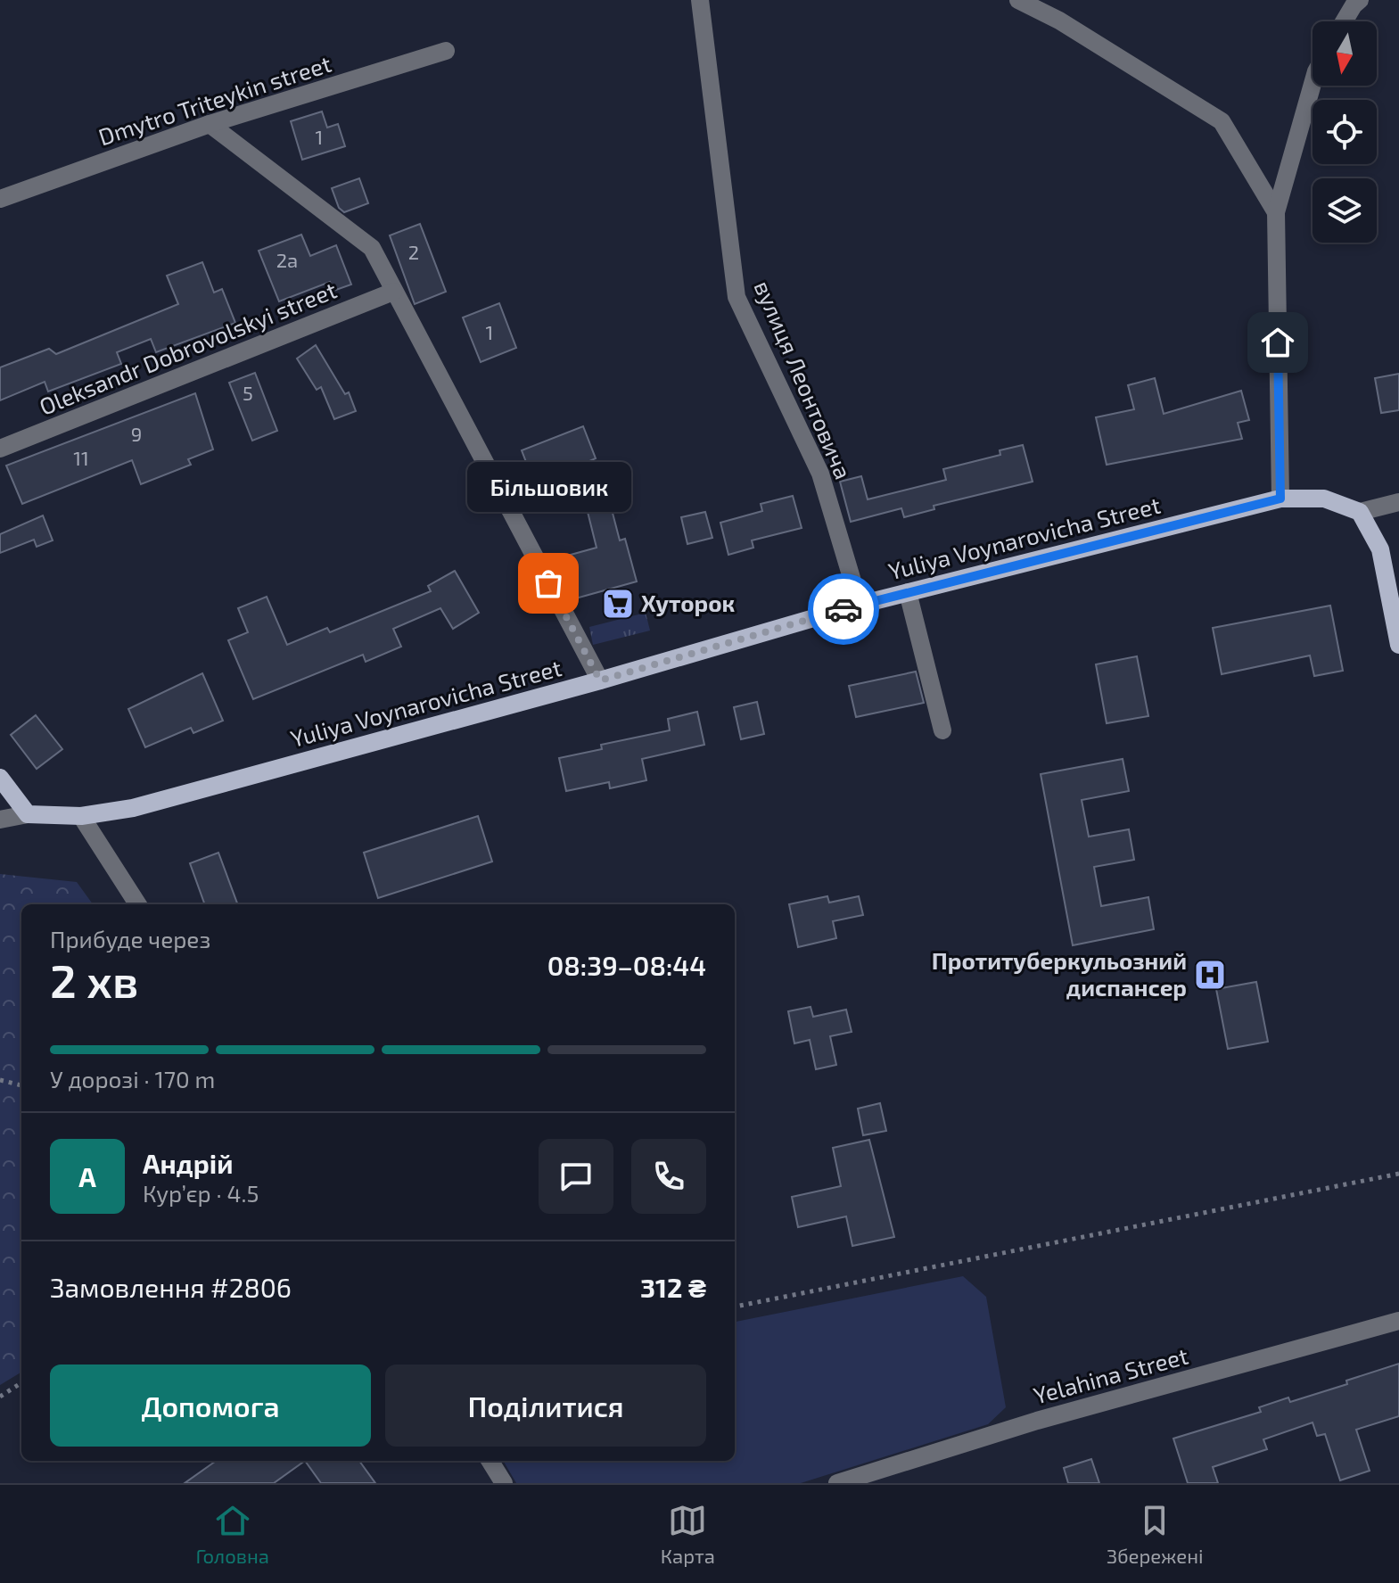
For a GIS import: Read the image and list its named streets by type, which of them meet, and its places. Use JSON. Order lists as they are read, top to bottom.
{
  "streets": {
    "main road": ["Yuliya Voynarovicha Street"],
    "street": [
      "Dmytro Triteykin street",
      "Oleksandr Dobrovolskyi street",
      "вулиця Леонтовича",
      "Yelahina Street"
    ]
  },
  "crossings": [
    ["вулиця Леонтовича", "Yuliya Voynarovicha Street"]
  ],
  "places": {
    "other": ["Більшовик"],
    "supermarket": ["Хуторок"],
    "hospital": ["Протитуберкульозний диспансер"]
  },
  "house_numbers": [
    "1",
    "2",
    "2а",
    "1",
    "5",
    "9",
    "11"
  ],
  "north": "bottom",
  "page": {
    "bubble": "Більшовик",
    "heading": ["2 хв", "Прибуде через", "08:39–08:44"],
    "panel": [
      "Андрій",
      "Кур’єр · 4.5",
      "Замовлення #2806",
      "312 ₴"
    ],
    "bar": "У дорозі · 170 m",
    "round": "А",
    "buttons": ["Допомога", "Поділитися"],
    "tabs": ["Головна", "Карта", "Збережені"]
  }
}
